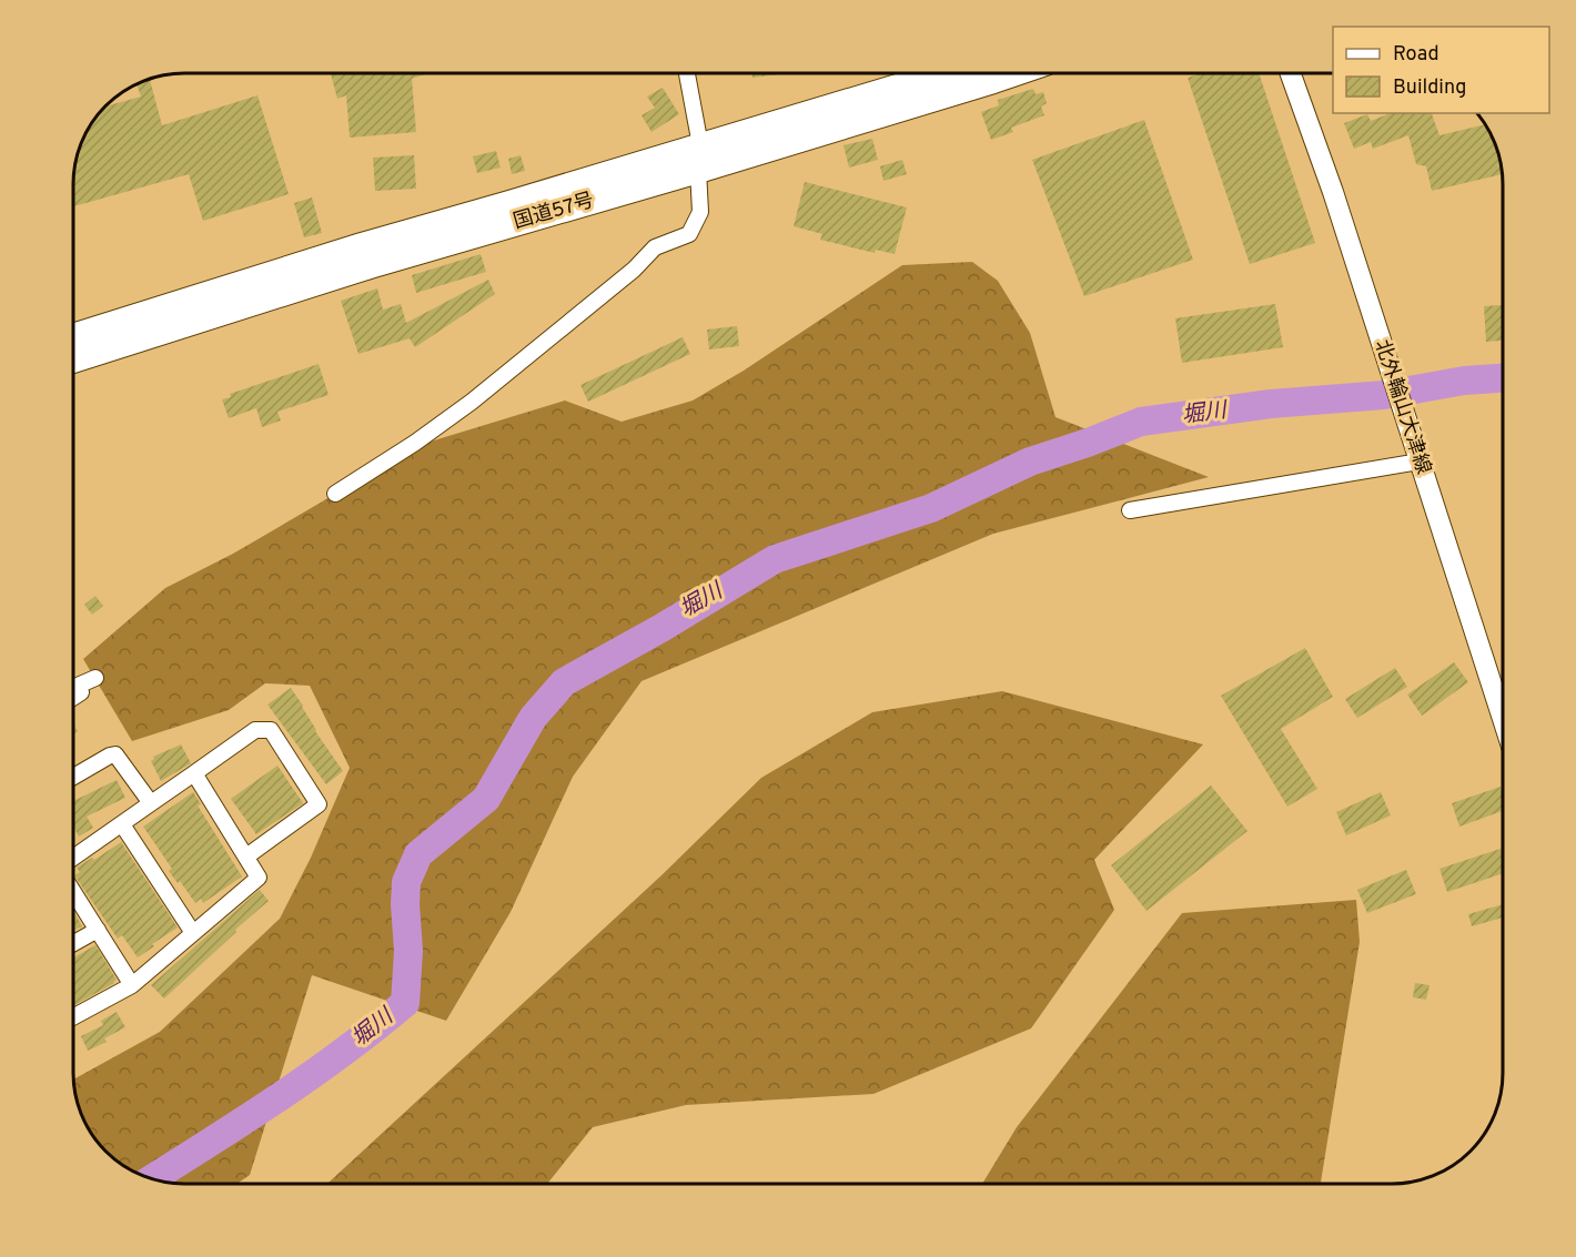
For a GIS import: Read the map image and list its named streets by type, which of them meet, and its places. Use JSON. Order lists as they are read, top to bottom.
{
  "streets": {
    "highway": ["国道57号"],
    "main road": ["北外輪山大津線"]
  },
  "water": ["堀川"],
  "legend": ["Road", "Building"]
}
